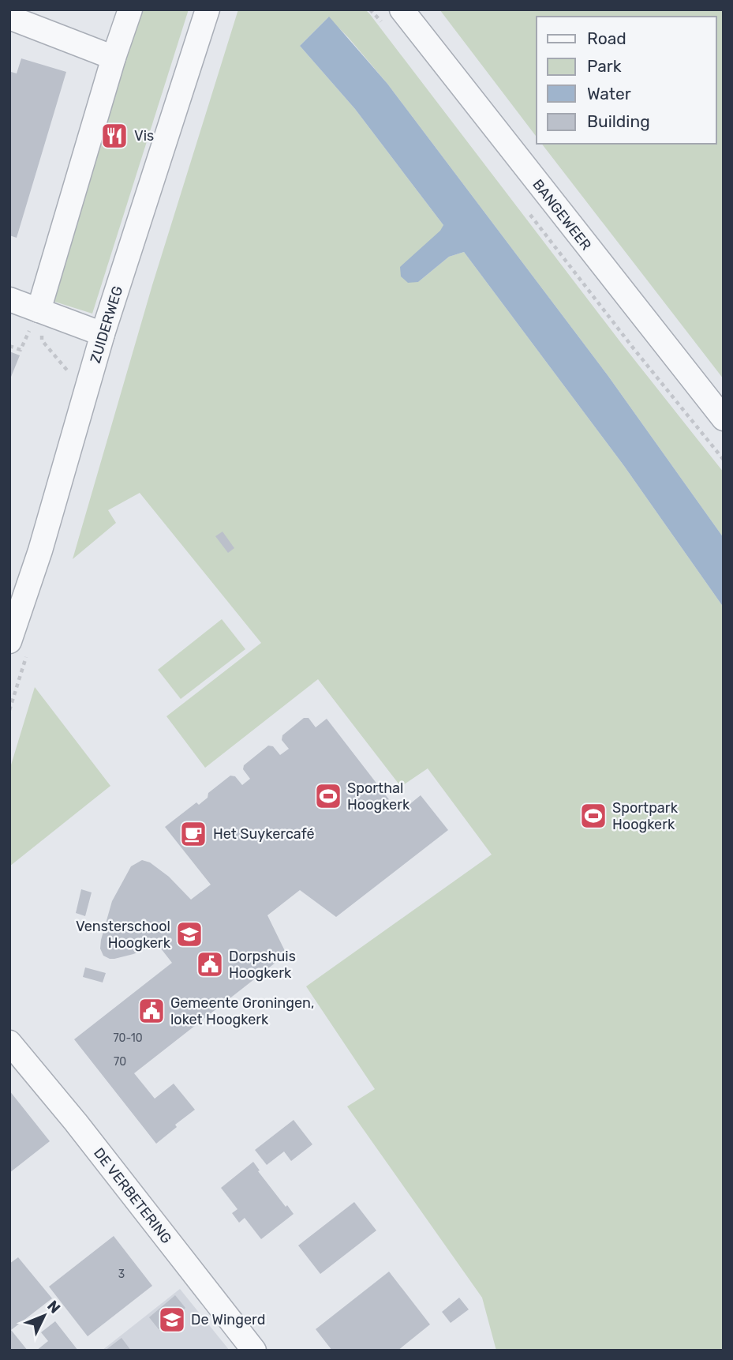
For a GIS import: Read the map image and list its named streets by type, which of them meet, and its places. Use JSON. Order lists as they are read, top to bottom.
{
  "streets": {
    "street": ["BANGEWEER", "ZUIDERWEG", "DE VERBETERING"]
  },
  "places": {
    "restaurant": ["Vis"],
    "sports": ["Sporthal Hoogkerk", "Sportpark Hoogkerk"],
    "cafe": ["Het Suykercafé"],
    "school or university": ["Vensterschool Hoogkerk", "De Wingerd"],
    "public building": ["Dorpshuis Hoogkerk", "Gemeente Groningen, loket Hoogkerk"]
  },
  "house_numbers": ["70-10", "70", "3"],
  "legend": [
    "Road",
    "Park",
    "Water",
    "Building"
  ],
  "north": "top right"
}
